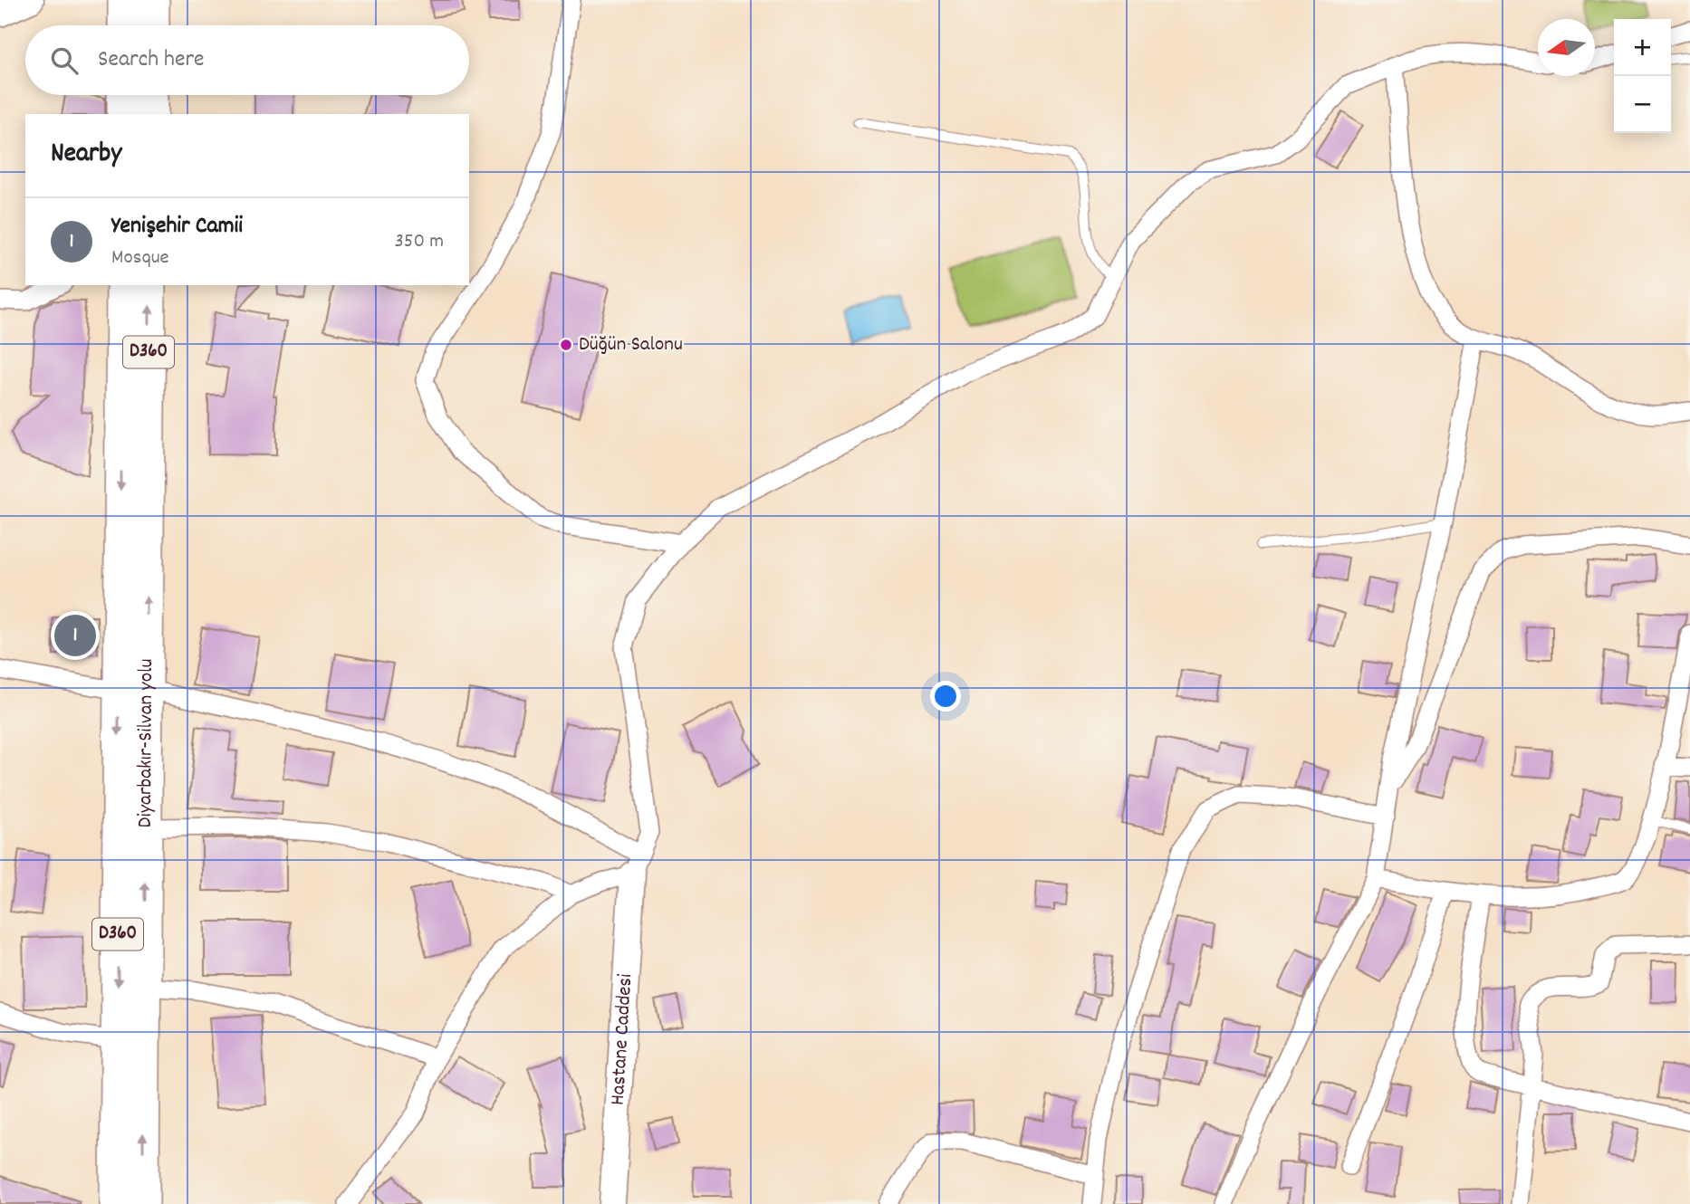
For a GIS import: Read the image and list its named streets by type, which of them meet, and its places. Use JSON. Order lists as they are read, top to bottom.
{
  "streets": {
    "highway": ["D360", "Diyarbakır-Silvan yolu"],
    "street": ["Hastane Caddesi"]
  },
  "places": ["Düğün Salonu"],
  "north": "left",
  "page": {
    "map_buttons": ["+", "−"],
    "search": "Search here",
    "heading": "Nearby",
    "list": [
      {
        "mark": "1",
        "name": "Yenişehir Camii",
        "note": "Mosque",
        "value": "350 m"
      }
    ],
    "pins": "1"
  }
}
